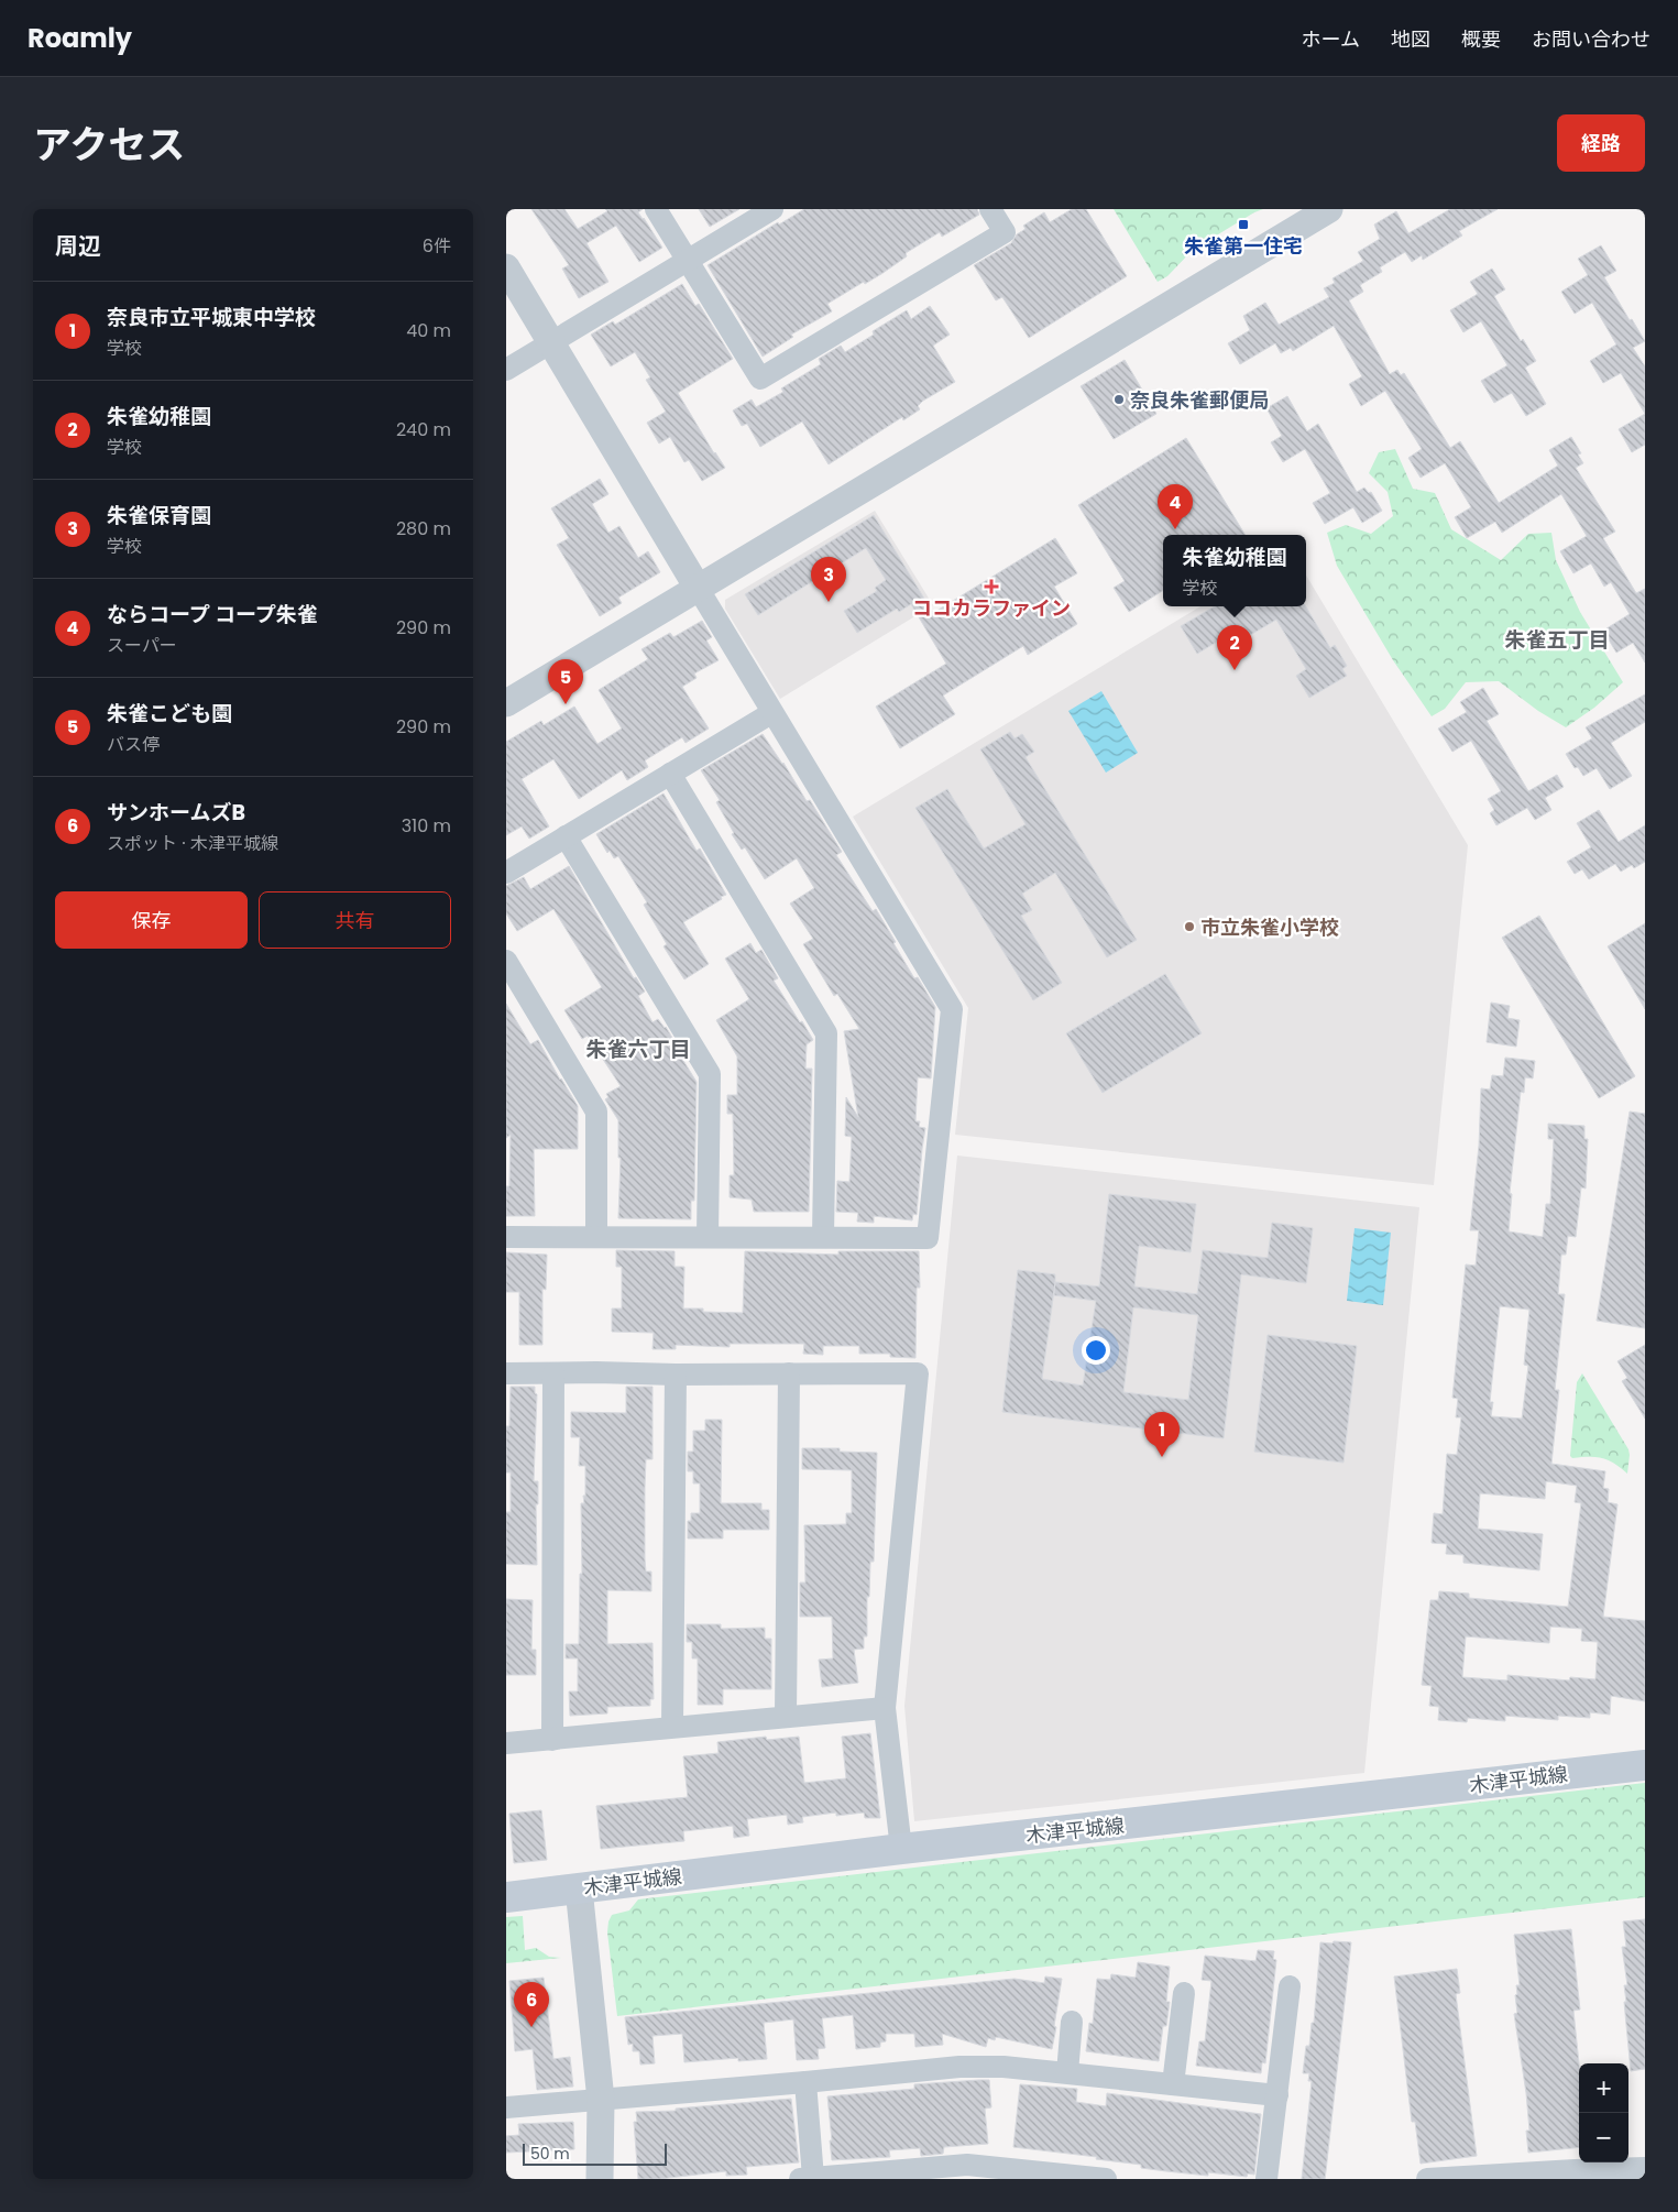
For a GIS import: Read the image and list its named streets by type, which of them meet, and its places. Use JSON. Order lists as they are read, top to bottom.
{
  "streets": {
    "main road": ["木津平城線"]
  },
  "districts": ["朱雀五丁目", "朱雀六丁目"],
  "places": {
    "transit": ["朱雀第一住宅"],
    "other": ["奈良朱雀郵便局", "市立朱雀小学校"],
    "health": ["ココカラファイン"]
  },
  "scale_bar": "50 m",
  "page": {
    "header": "Roamly",
    "nav": [
      "ホーム",
      "地図",
      "概要",
      "お問い合わせ"
    ],
    "title": "アクセス",
    "buttons": [
      "経路",
      ["保存", "共有"]
    ],
    "heading": ["周辺", "6件"],
    "list": [
      {
        "mark": "1",
        "name": "奈良市立平城東中学校",
        "note": "学校",
        "value": "40 m"
      },
      {
        "mark": "2",
        "name": "朱雀幼稚園",
        "note": "学校",
        "value": "240 m"
      },
      {
        "mark": "3",
        "name": "朱雀保育園",
        "note": "学校",
        "value": "280 m"
      },
      {
        "mark": "4",
        "name": "ならコープ コープ朱雀",
        "note": "スーパー",
        "value": "290 m"
      },
      {
        "mark": "5",
        "name": "朱雀こども園",
        "note": "バス停",
        "value": "290 m"
      },
      {
        "mark": "6",
        "name": "サンホームズB",
        "note": "スポット · 木津平城線",
        "value": "310 m"
      }
    ],
    "pins": [
      "4",
      "3",
      "2",
      "5",
      "1",
      "6"
    ],
    "popup": ["朱雀幼稚園", "学校"],
    "map_buttons": ["+", "−"],
    "scale": "50 m"
  }
}
